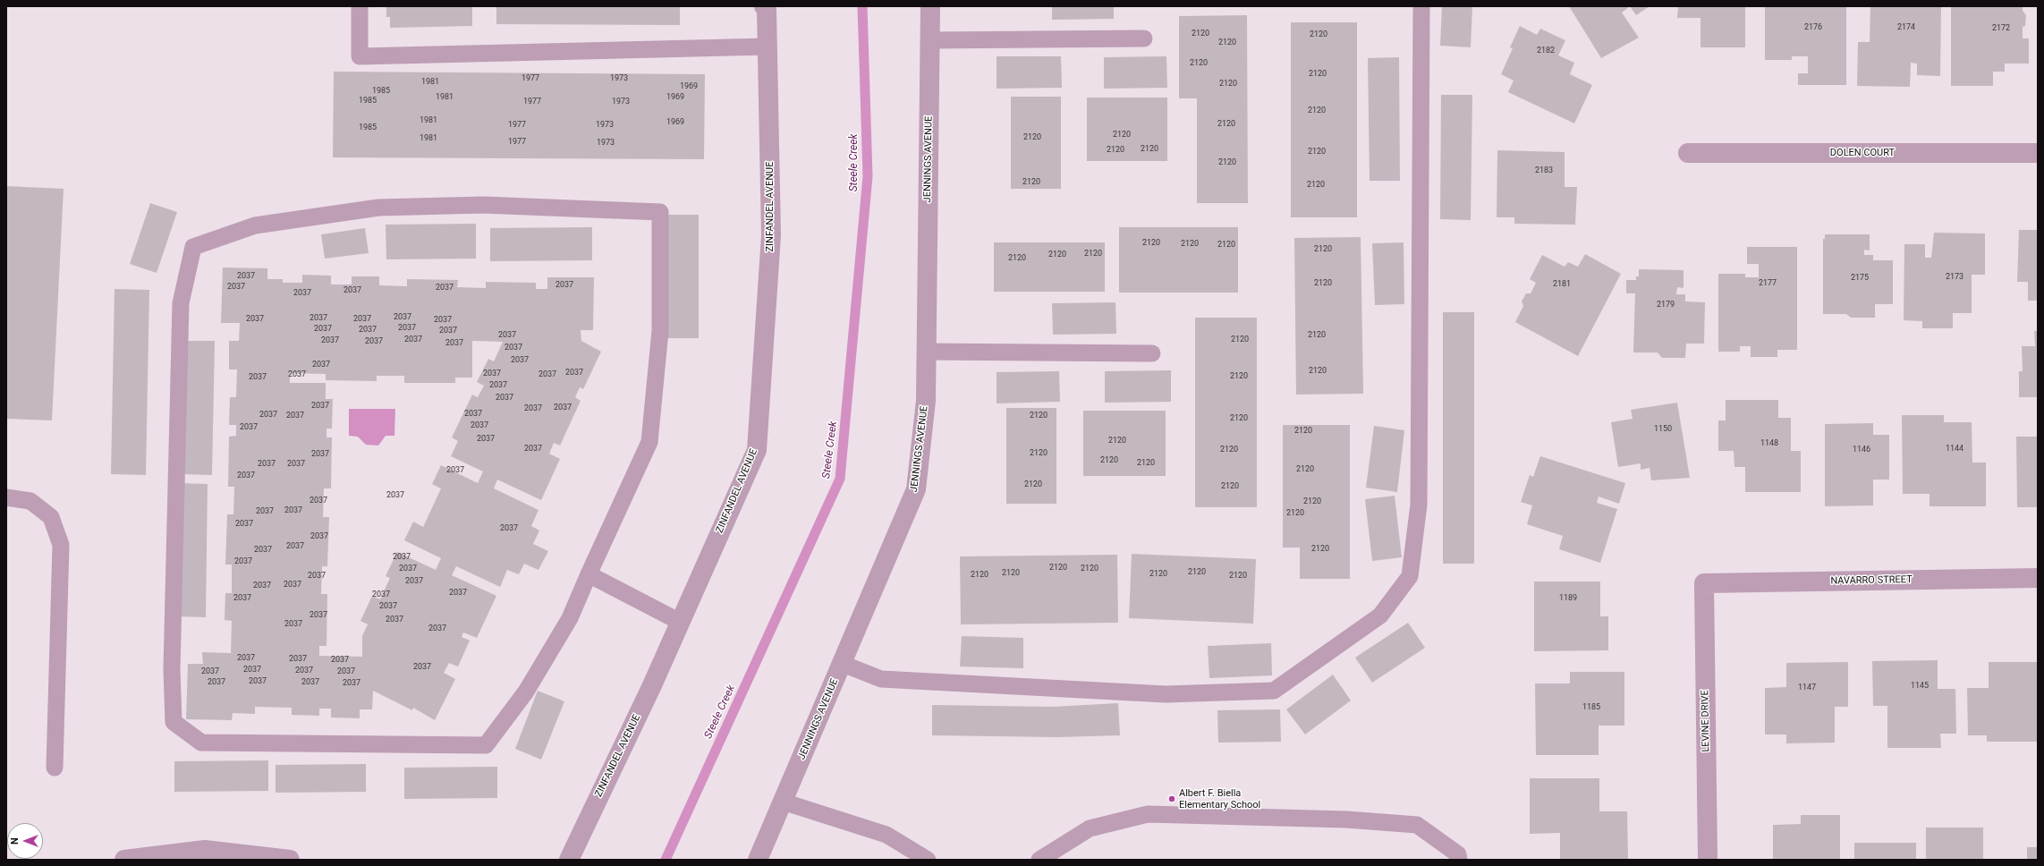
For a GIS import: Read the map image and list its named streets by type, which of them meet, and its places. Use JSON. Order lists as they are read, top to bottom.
{
  "streets": {
    "street": [
      "DOLEN COURT",
      "JENNINGS AVENUE",
      "ZINFANDEL AVENUE",
      "NAVARRO STREET",
      "LEVINE DRIVE"
    ]
  },
  "crossings": [
    ["NAVARRO STREET", "LEVINE DRIVE"]
  ],
  "water": ["Steele Creek"],
  "places": ["Albert F. Biella Elementary School"],
  "house_numbers": [
    "2176",
    "2174",
    "2172",
    "2120",
    "2120",
    "2120",
    "2182",
    "2120",
    "2120",
    "1977",
    "1973",
    "1981",
    "2120",
    "1969",
    "1985",
    "1981",
    "1969",
    "1985",
    "1977",
    "1973",
    "2120",
    "1981",
    "1969",
    "2120",
    "1977",
    "1973",
    "1985",
    "2120",
    "2120",
    "1981",
    "1977",
    "1973",
    "2120",
    "2120",
    "2120",
    "2120",
    "2183",
    "2120",
    "2120",
    "2120",
    "2120",
    "2120",
    "2120",
    "2120",
    "2120",
    "2120",
    "2037",
    "2173",
    "2175",
    "2120",
    "2177",
    "2181",
    "2037",
    "2037",
    "2037",
    "2037",
    "2037",
    "2179",
    "2037",
    "2037",
    "2037",
    "2037",
    "2037",
    "2037",
    "2037",
    "2037",
    "2037",
    "2037",
    "2120",
    "2037",
    "2120",
    "2037",
    "2037",
    "2037",
    "2037",
    "2037",
    "2037",
    "2120",
    "2037",
    "2037",
    "2037",
    "2037",
    "2120",
    "2037",
    "2037",
    "2037",
    "2037",
    "2037",
    "2037",
    "2037",
    "2037",
    "2037",
    "2120",
    "2120",
    "2037",
    "2037",
    "1150",
    "2120",
    "2037",
    "2120",
    "1148",
    "2037",
    "1144",
    "2120",
    "1146",
    "2120",
    "2037",
    "2120",
    "2120",
    "2037",
    "2037",
    "2120",
    "2037",
    "2037",
    "2120",
    "2120",
    "2037",
    "2037",
    "2120",
    "2037",
    "2037",
    "2120",
    "2037",
    "2037",
    "2037",
    "2037",
    "2120",
    "2037",
    "2037",
    "2037",
    "2120",
    "2037",
    "2120",
    "2120",
    "2120",
    "2120",
    "2120",
    "2037",
    "2120",
    "2037",
    "2037",
    "2037",
    "2037",
    "2037",
    "2037",
    "1189",
    "2037",
    "2037",
    "2037",
    "2037",
    "2037",
    "2037",
    "2037",
    "2037",
    "2037",
    "2037",
    "2037",
    "2037",
    "2037",
    "2037",
    "2037",
    "2037",
    "2037",
    "1145",
    "1147",
    "1185"
  ],
  "north": "left"
}
